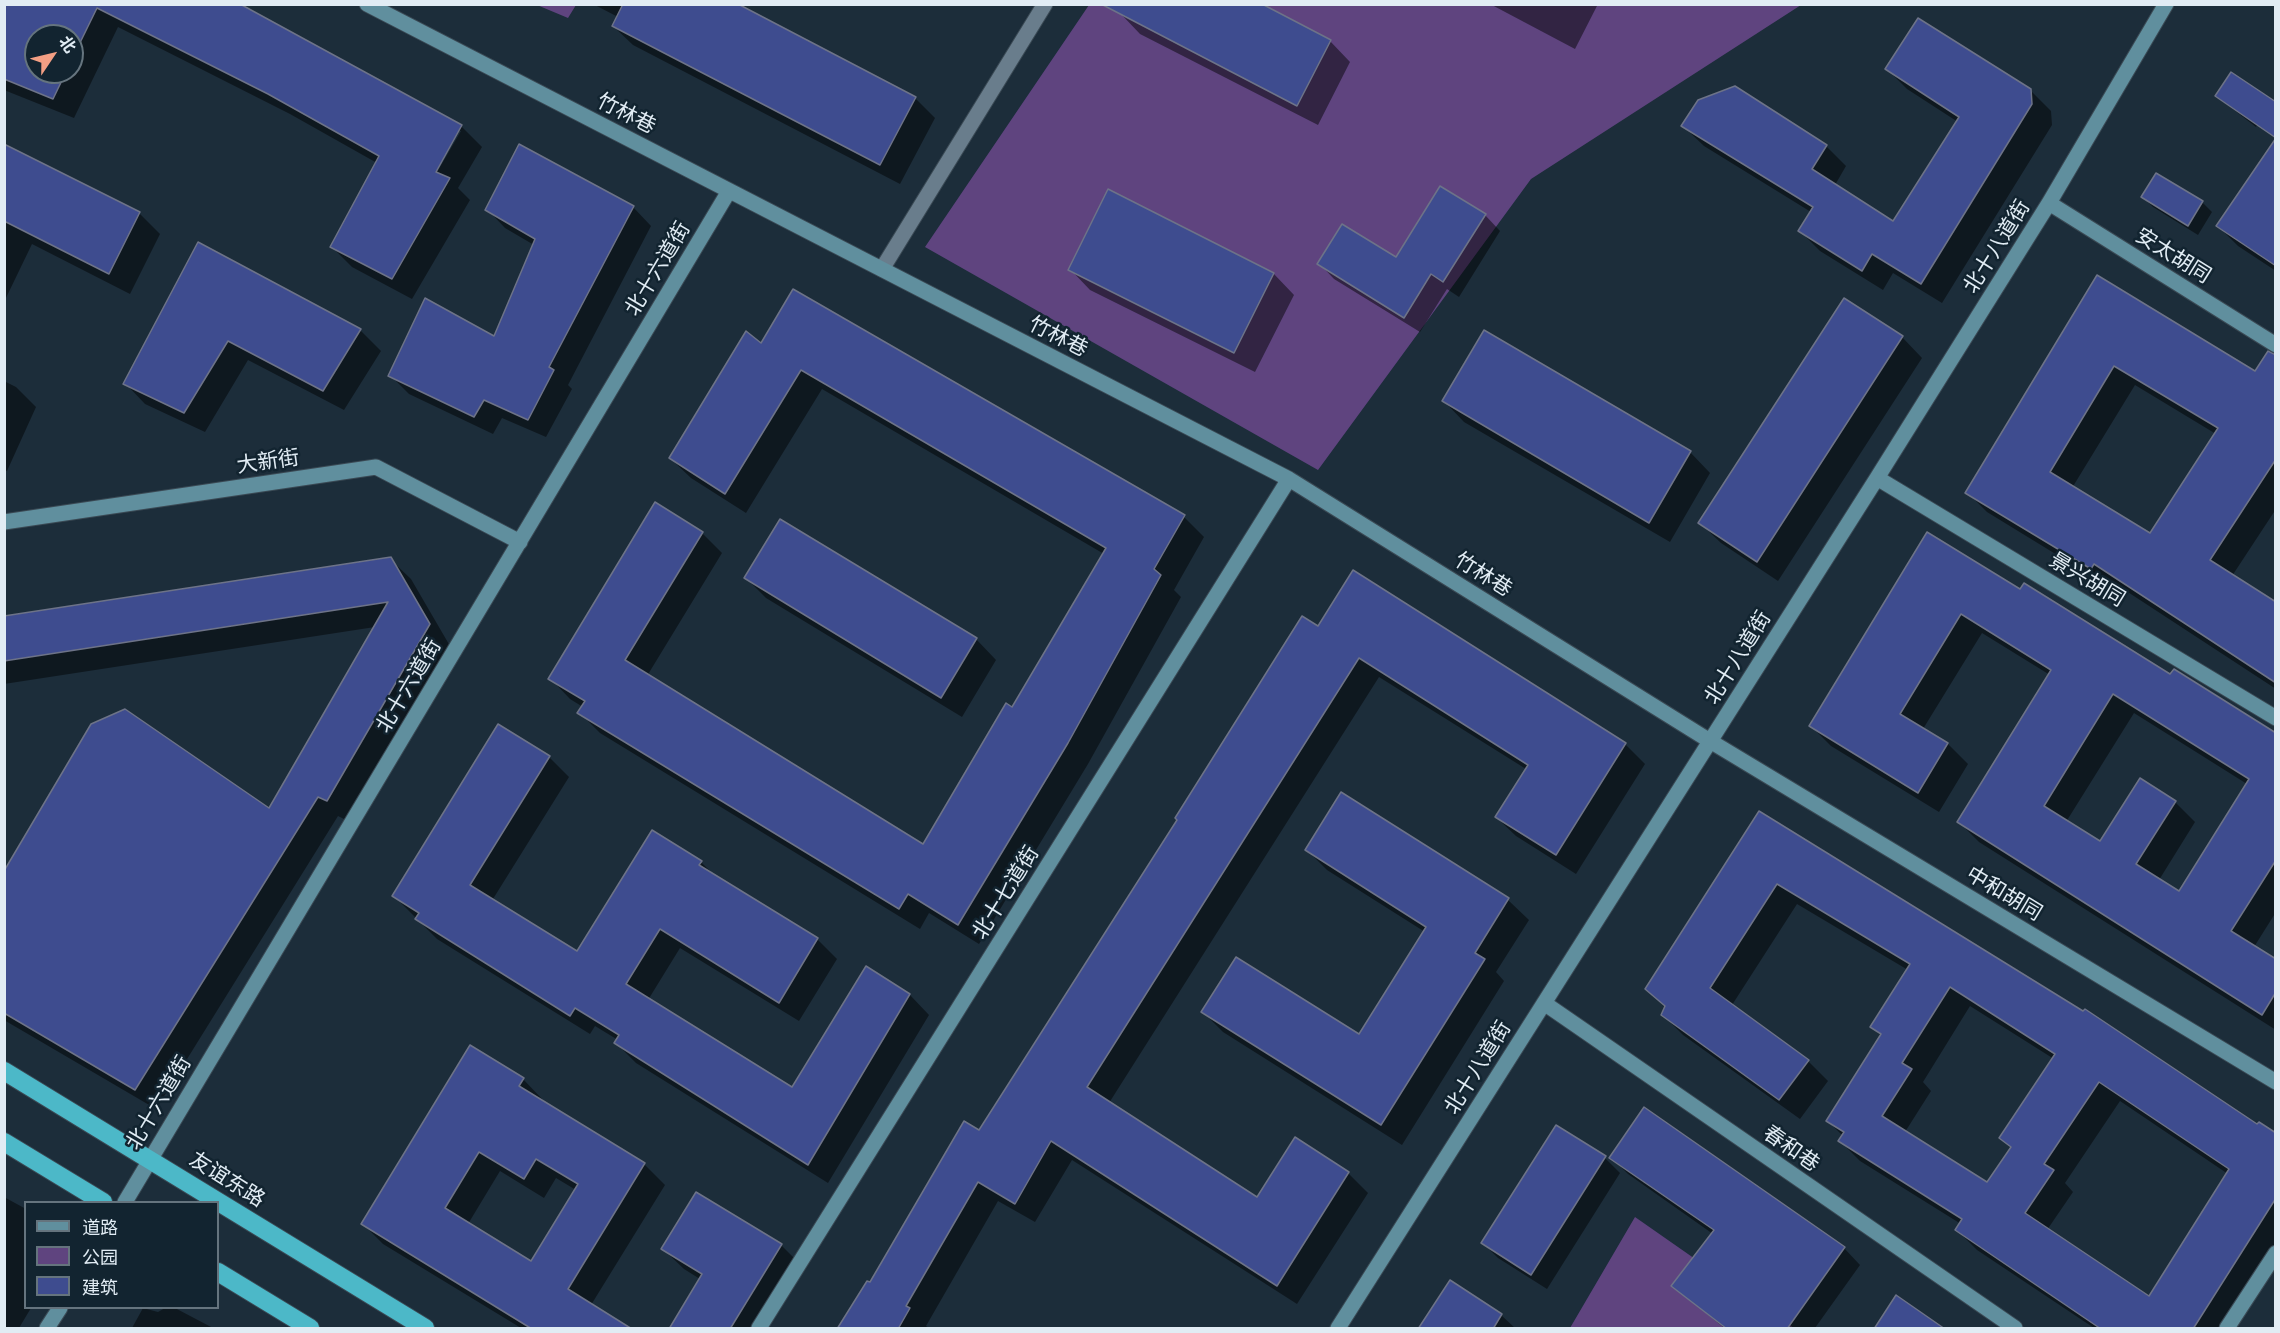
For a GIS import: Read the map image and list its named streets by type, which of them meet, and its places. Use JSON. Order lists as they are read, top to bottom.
{
  "streets": {
    "highway": ["友谊东路"],
    "street": [
      "竹林巷",
      "北十八道街",
      "安太胡同",
      "北十六道街",
      "大新街",
      "景兴胡同",
      "北十七道街",
      "中和胡同",
      "春和巷"
    ]
  },
  "crossings": [
    ["竹林巷", "北十八道街"],
    ["竹林巷", "北十六道街"],
    ["竹林巷", "北十七道街"],
    ["竹林巷", "中和胡同"],
    ["北十八道街", "安太胡同"],
    ["北十八道街", "景兴胡同"],
    ["北十八道街", "中和胡同"],
    ["北十八道街", "春和巷"],
    ["北十六道街", "大新街"],
    ["北十六道街", "友谊东路"]
  ],
  "legend": ["道路", "公园", "建筑"],
  "north": "top right"
}
